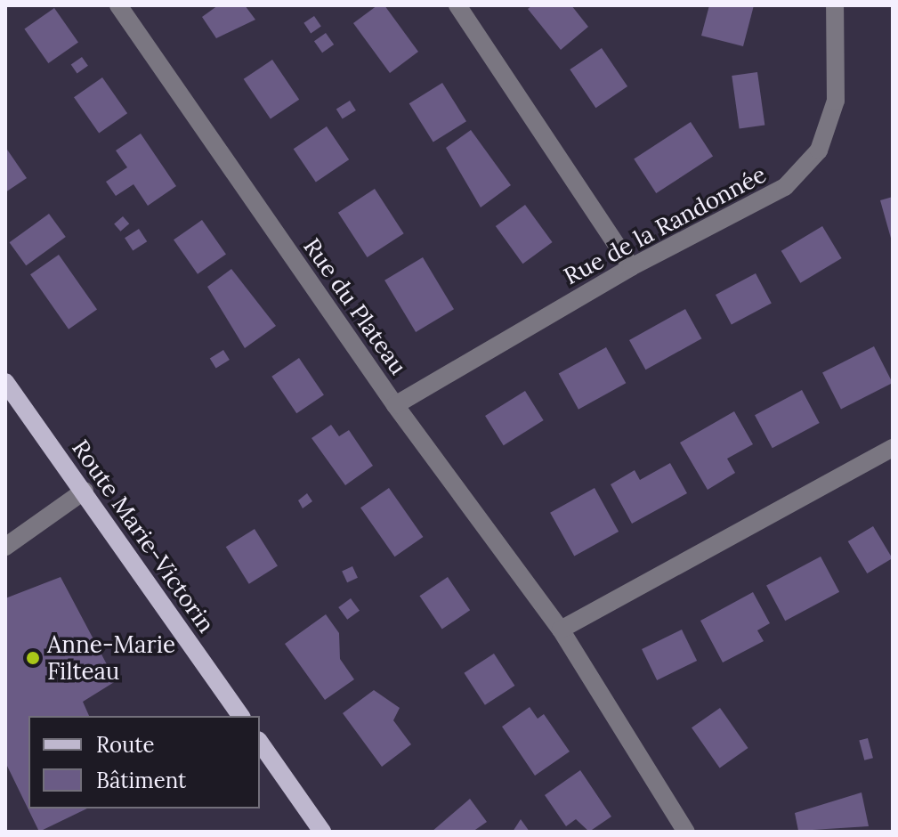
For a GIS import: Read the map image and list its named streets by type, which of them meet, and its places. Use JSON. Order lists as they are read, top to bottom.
{
  "streets": {
    "main road": ["Route Marie-Victorin"],
    "street": ["Rue de la Randonnée", "Rue du Plateau"]
  },
  "crossings": [
    ["Rue de la Randonnée", "Rue du Plateau"]
  ],
  "places": ["Anne-Marie Filteau"],
  "legend": ["Route", "Bâtiment"]
}
